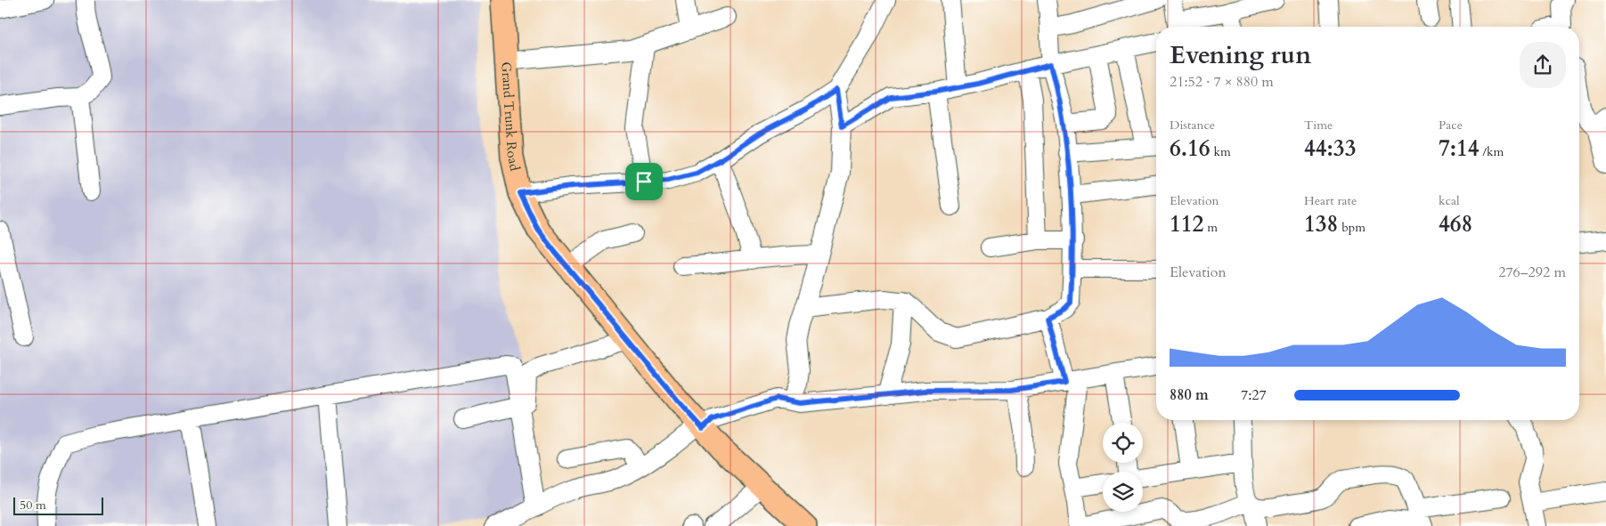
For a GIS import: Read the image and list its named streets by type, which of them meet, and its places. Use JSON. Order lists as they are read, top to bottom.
{
  "streets": {
    "main road": ["Grand Trunk Road"]
  },
  "scale_bar": "50 m",
  "page": {
    "heading": ["Evening run", "21:52 · 7 × 880 m"],
    "stats": [
      ["Distance", "6.16 km"],
      ["Time", "44:33"],
      ["Pace", "7:14 /km"],
      ["Elevation", "112 m"],
      ["Heart rate", "138 bpm"],
      ["kcal", "468"]
    ],
    "chart": ["Elevation", "276–292 m"],
    "list": [
      {
        "name": "880 m",
        "note": "7:27"
      }
    ],
    "scale": "50 m"
  }
}
